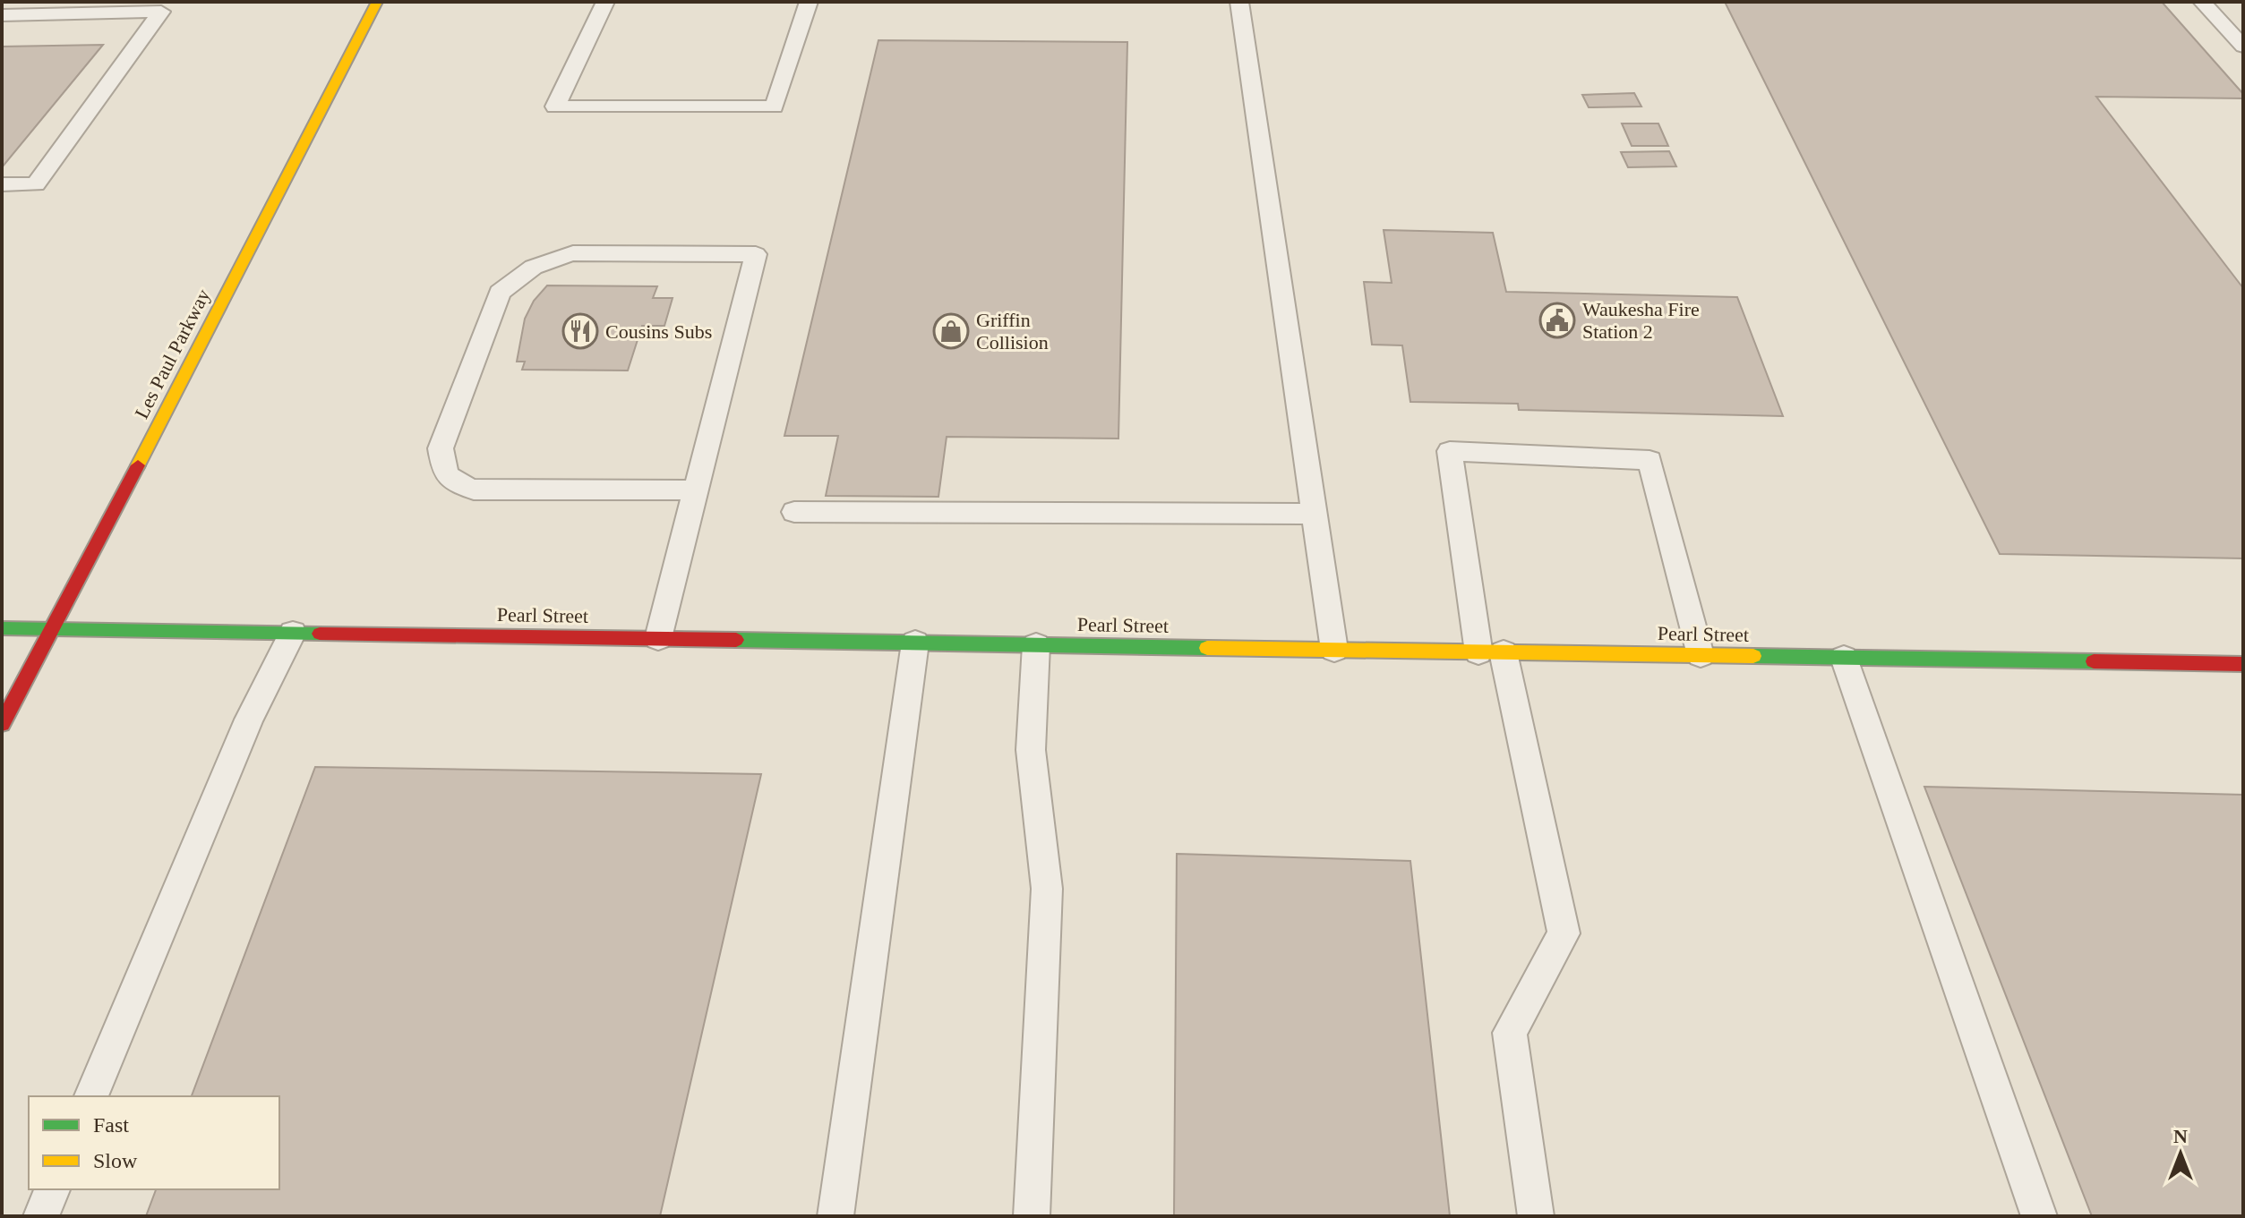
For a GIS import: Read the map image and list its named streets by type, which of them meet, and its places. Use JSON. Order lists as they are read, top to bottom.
{
  "streets": {
    "street": ["Les Paul Parkway", "Pearl Street"]
  },
  "crossings": [
    ["Les Paul Parkway", "Pearl Street"]
  ],
  "places": {
    "public building": ["Waukesha Fire Station 2"],
    "restaurant": ["Cousins Subs"],
    "shop": ["Griffin Collision"]
  },
  "legend": ["Fast", "Slow"],
  "north": "top"
}
